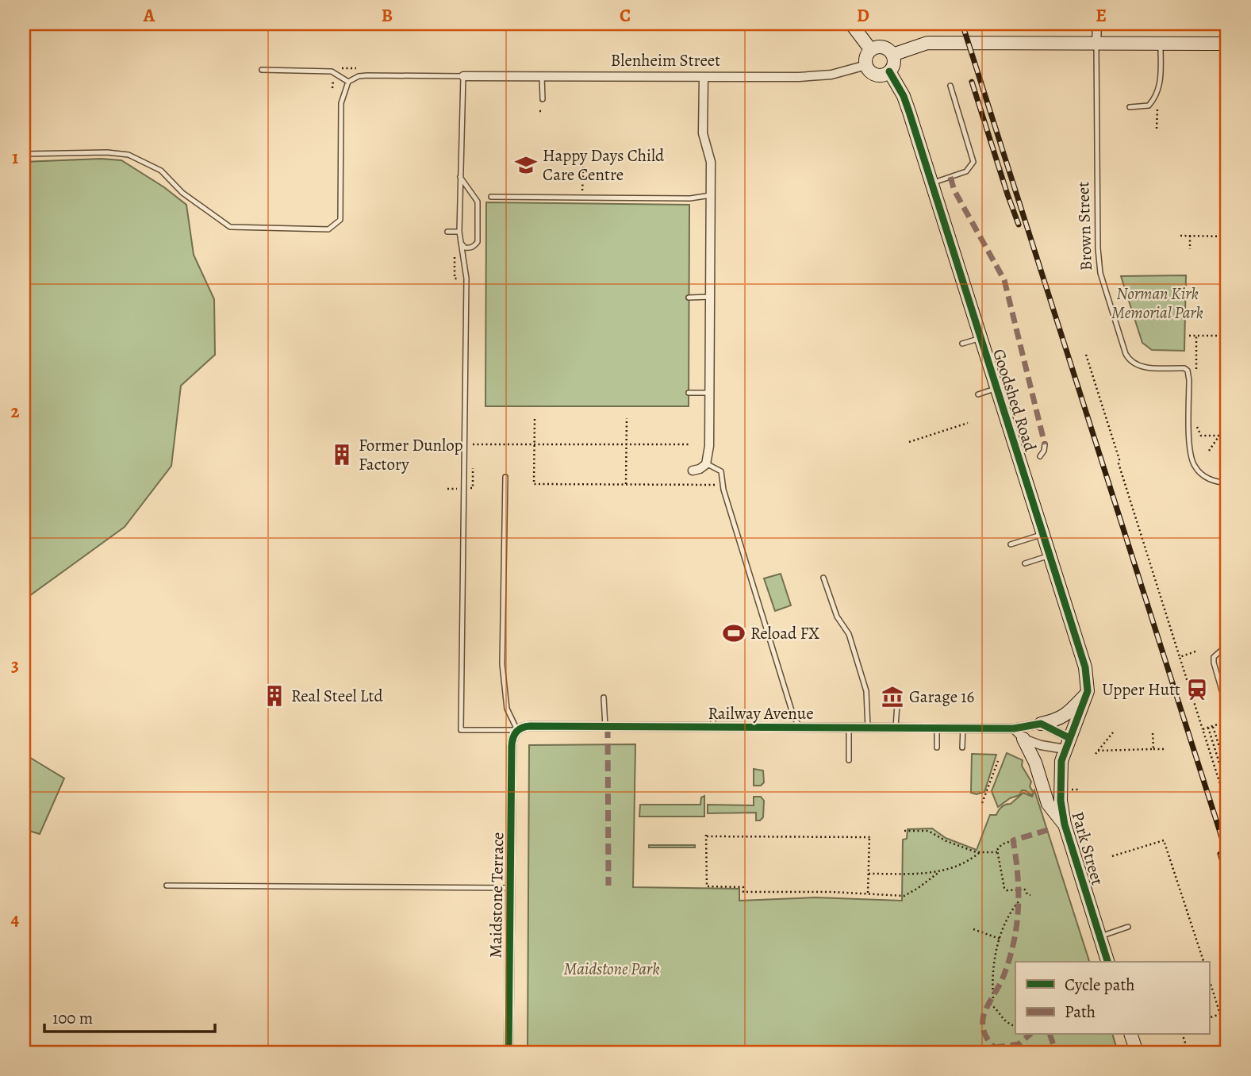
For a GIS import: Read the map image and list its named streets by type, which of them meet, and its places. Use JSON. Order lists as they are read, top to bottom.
{
  "streets": {
    "street": [
      "Blenheim Street",
      "Brown Street",
      "Goodshed Road",
      "Railway Avenue",
      "Park Street",
      "Maidstone Terrace"
    ]
  },
  "crossings": [
    ["Blenheim Street", "Goodshed Road"],
    ["Goodshed Road", "Park Street"],
    ["Railway Avenue", "Maidstone Terrace"]
  ],
  "parks": ["Norman Kirk Memorial Park", "Maidstone Park"],
  "places": {
    "school or university": ["Happy Days Child Care Centre"],
    "building": ["Former Dunlop Factory", "Real Steel Ltd"],
    "sports": ["Reload FX"],
    "station": ["Upper Hutt"],
    "museum": ["Garage 16"]
  },
  "legend": ["Cycle path", "Path"],
  "scale_bar": "100 m",
  "grid": {
    "columns": [
      "A",
      "B",
      "C",
      "D",
      "E"
    ],
    "rows": [
      "1",
      "2",
      "3",
      "4"
    ]
  }
}
